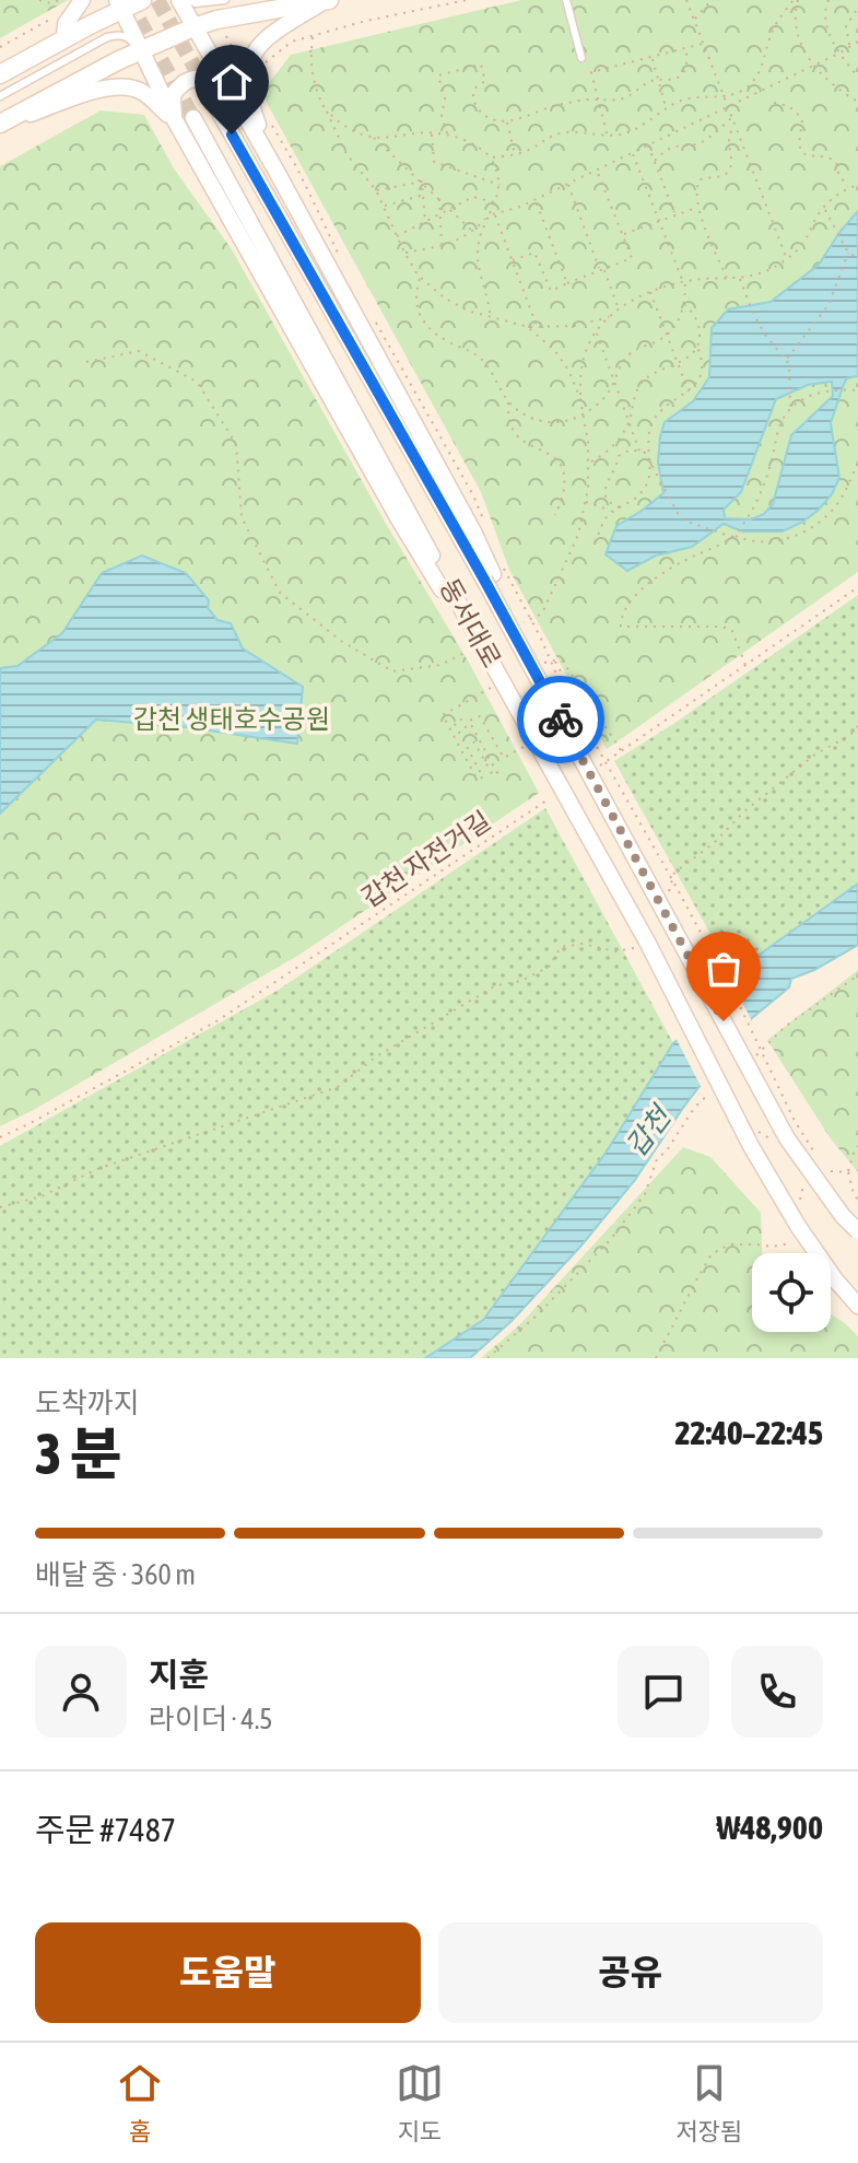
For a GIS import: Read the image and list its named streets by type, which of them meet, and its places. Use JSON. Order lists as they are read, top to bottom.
{
  "streets": {
    "street": ["동서대로"],
    "path": ["갑천 자전거길"]
  },
  "water": ["갑천"],
  "parks": ["갑천 생태호수공원"],
  "page": {
    "heading": ["3 분", "도착까지", "22:40–22:45"],
    "panel": [
      "지훈",
      "라이더 · 4.5",
      "주문 #7487",
      "₩48,900"
    ],
    "bar": "배달 중 · 360 m",
    "buttons": ["도움말", "공유"],
    "tabs": ["홈", "지도", "저장됨"]
  }
}
